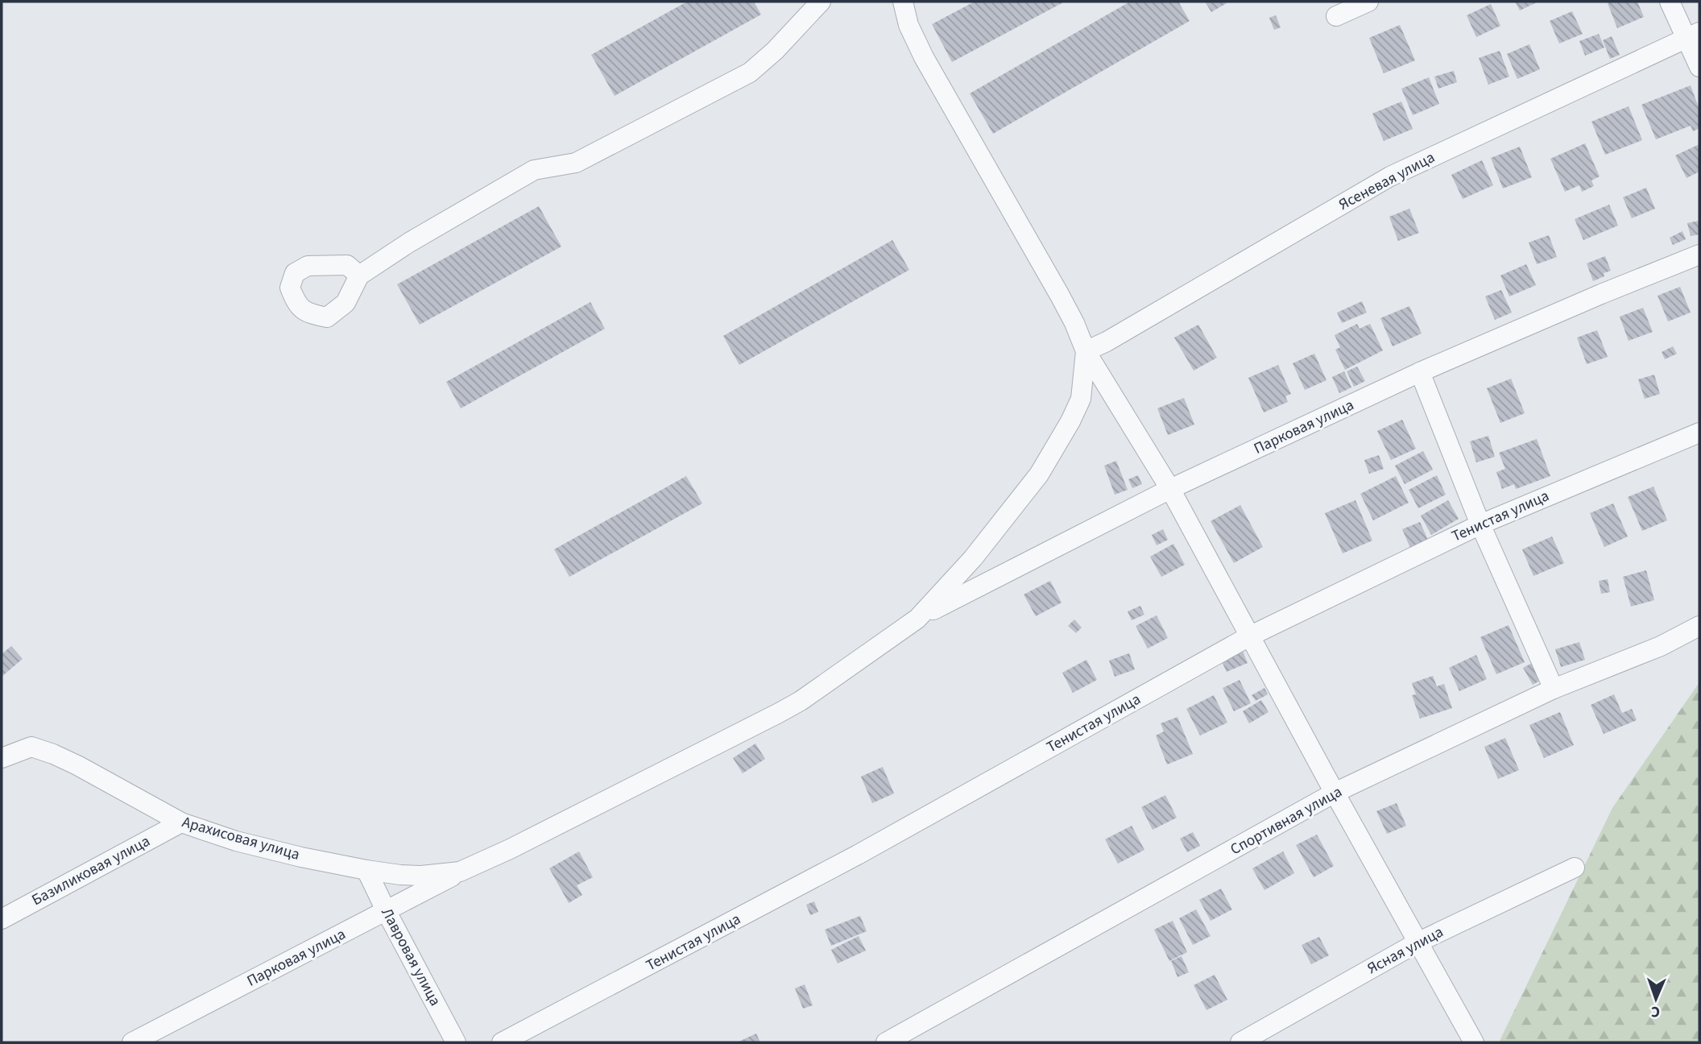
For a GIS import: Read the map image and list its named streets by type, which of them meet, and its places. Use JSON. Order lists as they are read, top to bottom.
{
  "streets": {
    "street": [
      "Ясеневая улица",
      "Парковая улица",
      "Тенистая улица",
      "Спортивная улица",
      "Арахисовая улица",
      "Базиликовая улица",
      "Ясная улица",
      "Лавровая улица"
    ]
  },
  "crossings": [
    ["Парковая улица", "Арахисовая улица"],
    ["Парковая улица", "Лавровая улица"],
    ["Арахисовая улица", "Базиликовая улица"],
    ["Арахисовая улица", "Лавровая улица"]
  ],
  "north": "bottom"
}
